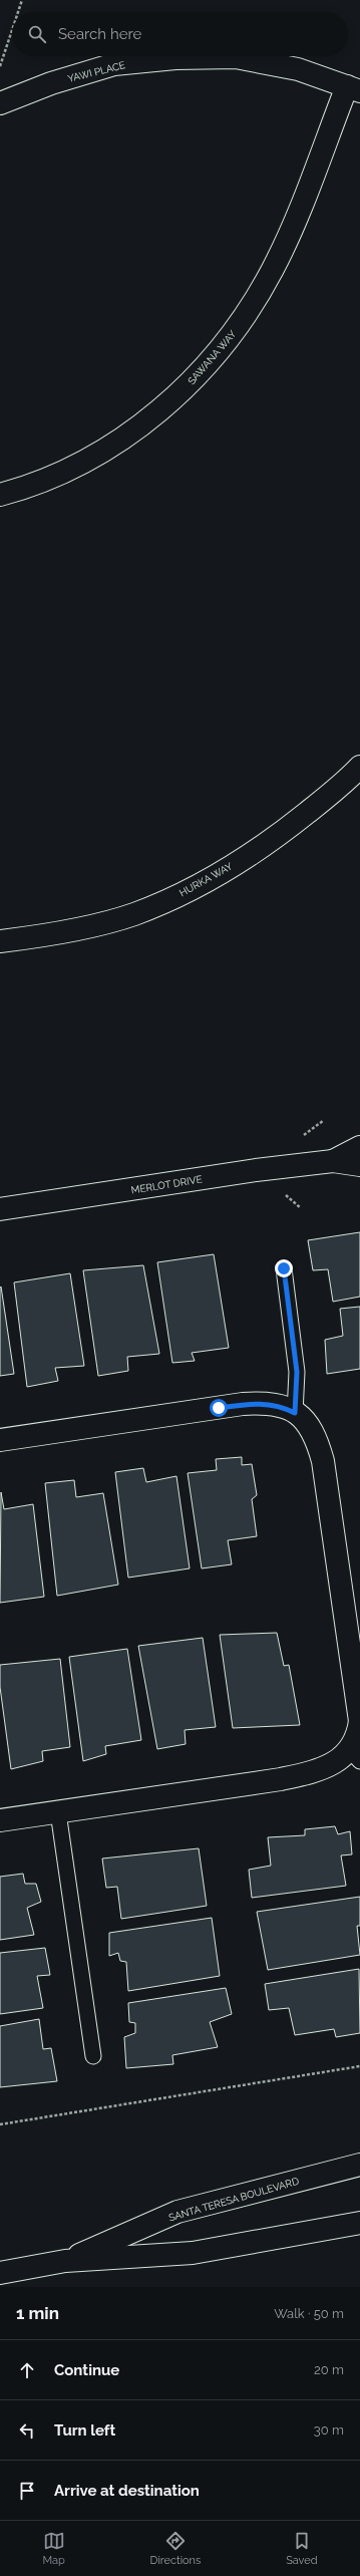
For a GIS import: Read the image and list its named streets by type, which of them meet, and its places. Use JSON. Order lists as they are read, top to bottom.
{
  "streets": {
    "street": [
      "YAWI PLACE",
      "SAWANA WAY",
      "HURKA WAY",
      "MERLOT DRIVE",
      "SANTA TERESA BOULEVARD"
    ]
  },
  "crossings": [
    ["YAWI PLACE", "SAWANA WAY"]
  ],
  "page": {
    "search": "Search here",
    "heading": ["1 min", "Walk · 50 m"],
    "list": [
      ["Continue", "20 m"],
      ["Turn left", "30 m"],
      "Arrive at destination"
    ],
    "nav": ["Map", "Directions", "Saved"]
  }
}
